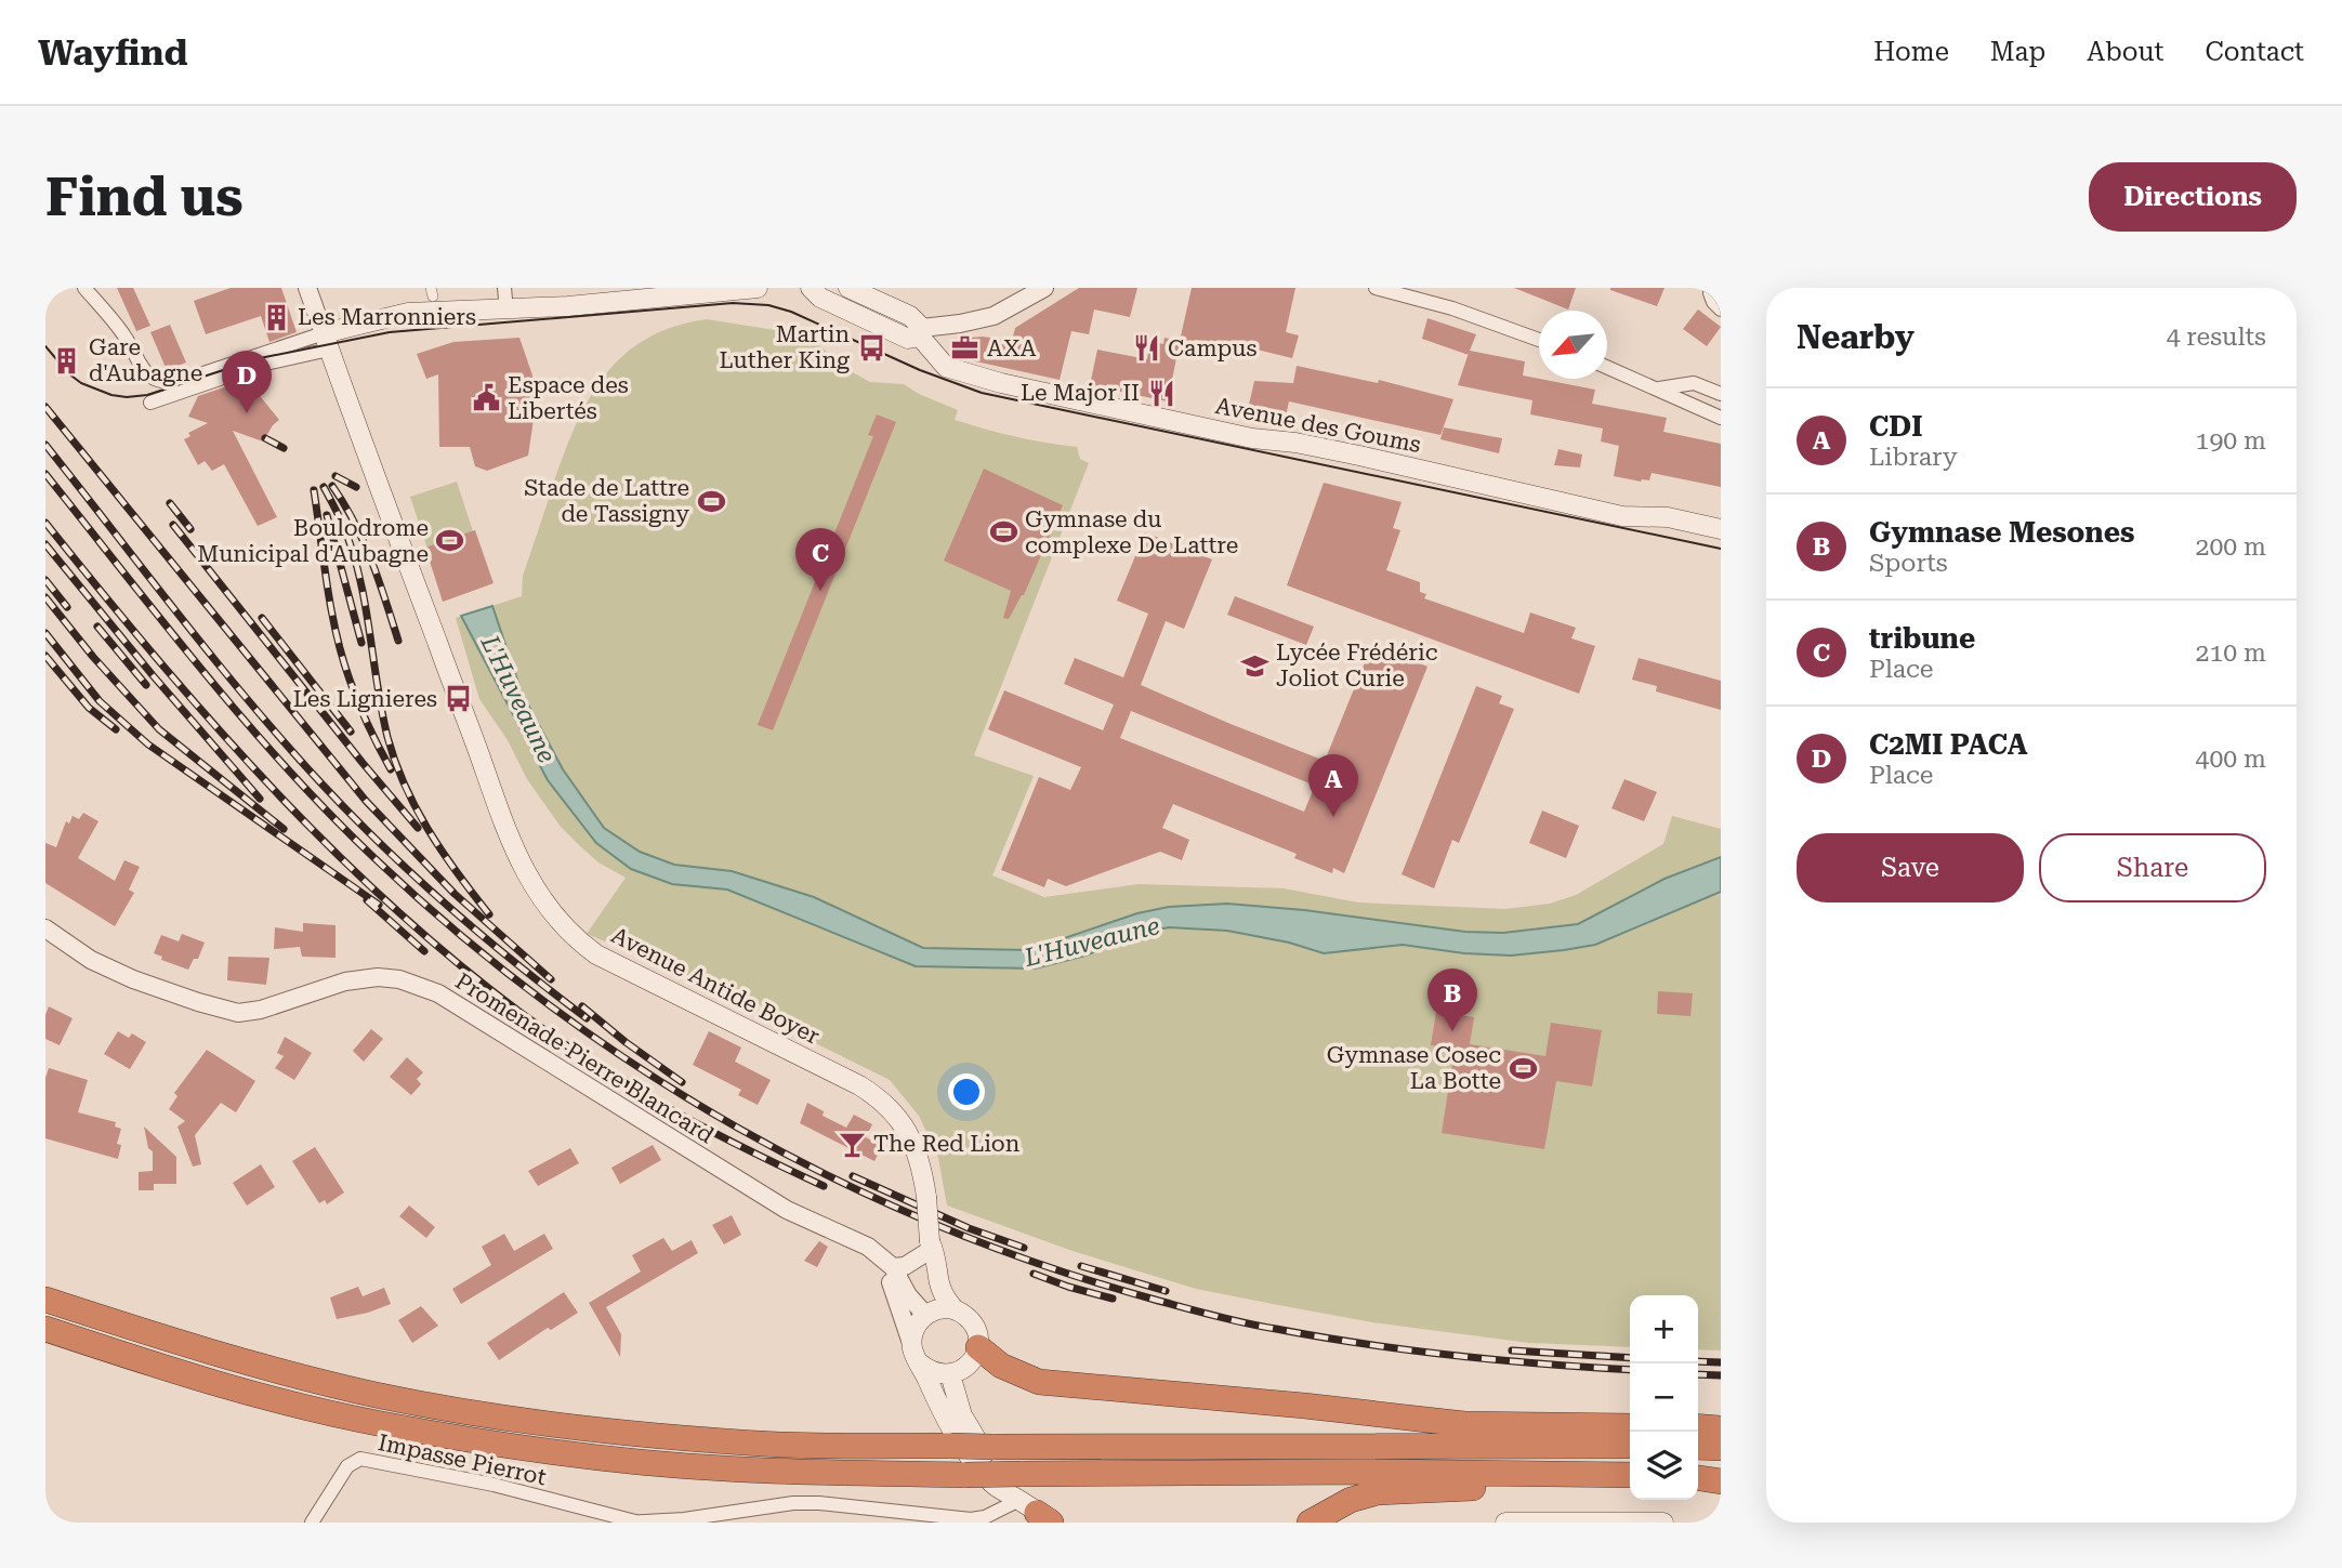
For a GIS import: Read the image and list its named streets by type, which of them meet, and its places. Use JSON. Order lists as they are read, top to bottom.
{
  "streets": {
    "main road": ["Avenue des Goums", "Avenue Antide Boyer"],
    "street": ["Promenade Pierre Blancard", "Impasse Pierrot"]
  },
  "crossings": [
    ["Avenue Antide Boyer", "Promenade Pierre Blancard"]
  ],
  "water": ["L'Huveaune"],
  "places": {
    "building": ["Les Marronniers", "Gare d'Aubagne"],
    "bus stop": ["Martin Luther King", "Les Lignieres"],
    "office": ["AXA"],
    "restaurant": ["Campus", "Le Major II"],
    "public building": ["Espace des Libertés"],
    "sports": [
      "Stade de Lattre de Tassigny",
      "Gymnase du complexe De Lattre",
      "Boulodrome Municipal d'Aubagne",
      "Gymnase Cosec La Botte"
    ],
    "school or university": ["Lycée Frédéric Joliot Curie"],
    "bar": ["The Red Lion"]
  },
  "north": "bottom left",
  "page": {
    "header": "Wayfind",
    "nav": [
      "Home",
      "Map",
      "About",
      "Contact"
    ],
    "buttons": [
      "Directions",
      ["Save", "Share"]
    ],
    "title": "Find us",
    "heading": ["Nearby", "4 results"],
    "pins": [
      "D",
      "C",
      "A",
      "B"
    ],
    "list": [
      {
        "mark": "A",
        "name": "CDI",
        "note": "Library",
        "value": "190 m"
      },
      {
        "mark": "B",
        "name": "Gymnase Mesones",
        "note": "Sports",
        "value": "200 m"
      },
      {
        "mark": "C",
        "name": "tribune",
        "note": "Place",
        "value": "210 m"
      },
      {
        "mark": "D",
        "name": "C2MI PACA",
        "note": "Place",
        "value": "400 m"
      }
    ],
    "map_buttons": ["+", "−"]
  }
}
